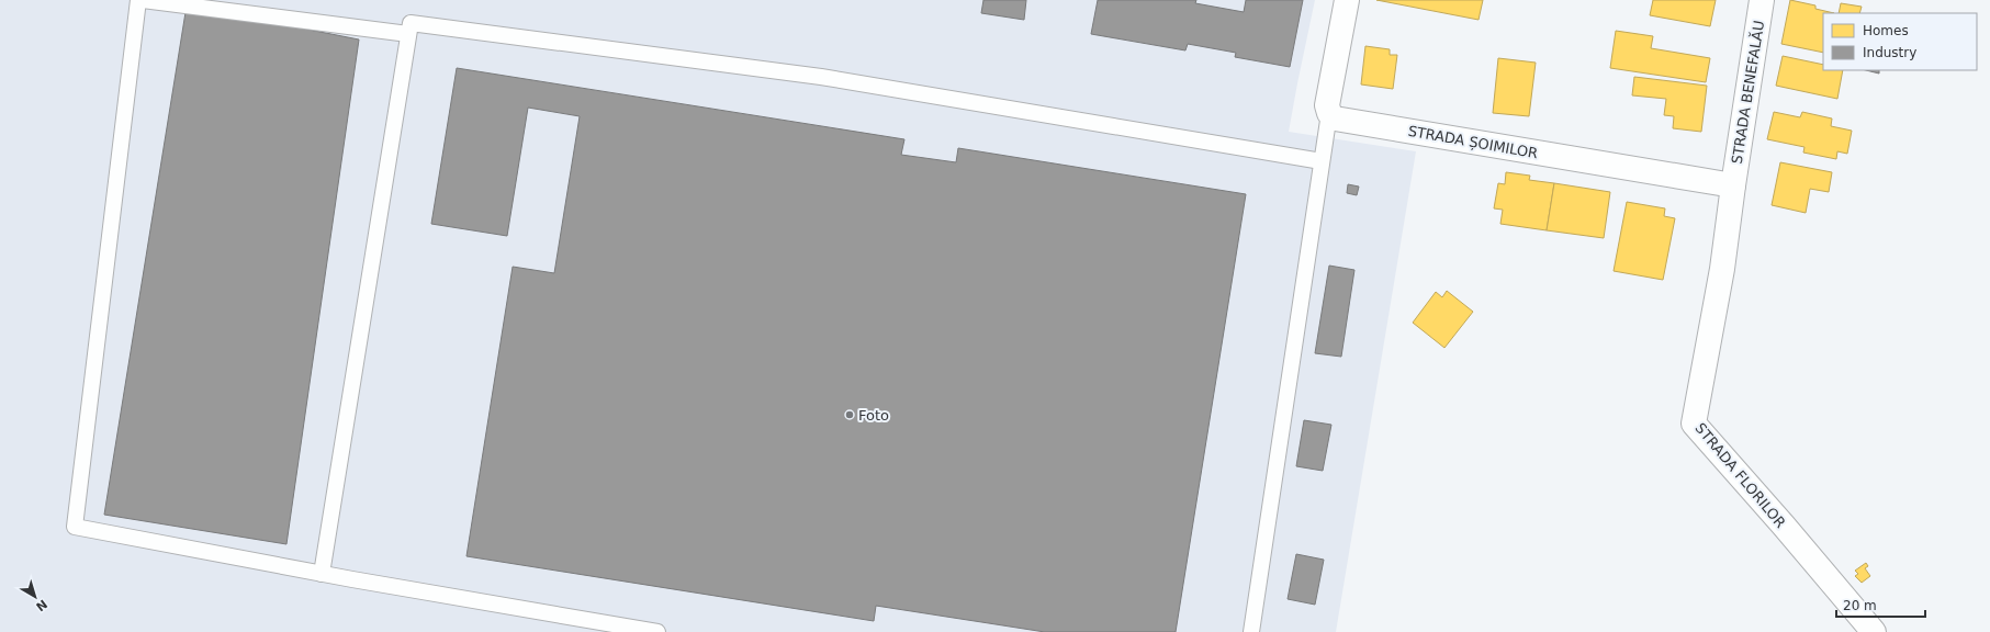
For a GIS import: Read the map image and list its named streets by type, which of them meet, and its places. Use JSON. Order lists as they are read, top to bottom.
{
  "streets": {
    "street": ["STRADA BENEFALĂU", "STRADA ȘOIMILOR", "STRADA FLORILOR"]
  },
  "crossings": [
    ["STRADA BENEFALĂU", "STRADA ȘOIMILOR"],
    ["STRADA BENEFALĂU", "STRADA FLORILOR"],
    ["STRADA ȘOIMILOR", "STRADA FLORILOR"]
  ],
  "places": ["Foto"],
  "legend": ["Homes", "Industry"],
  "scale_bar": "20 m",
  "north": "bottom right"
}
